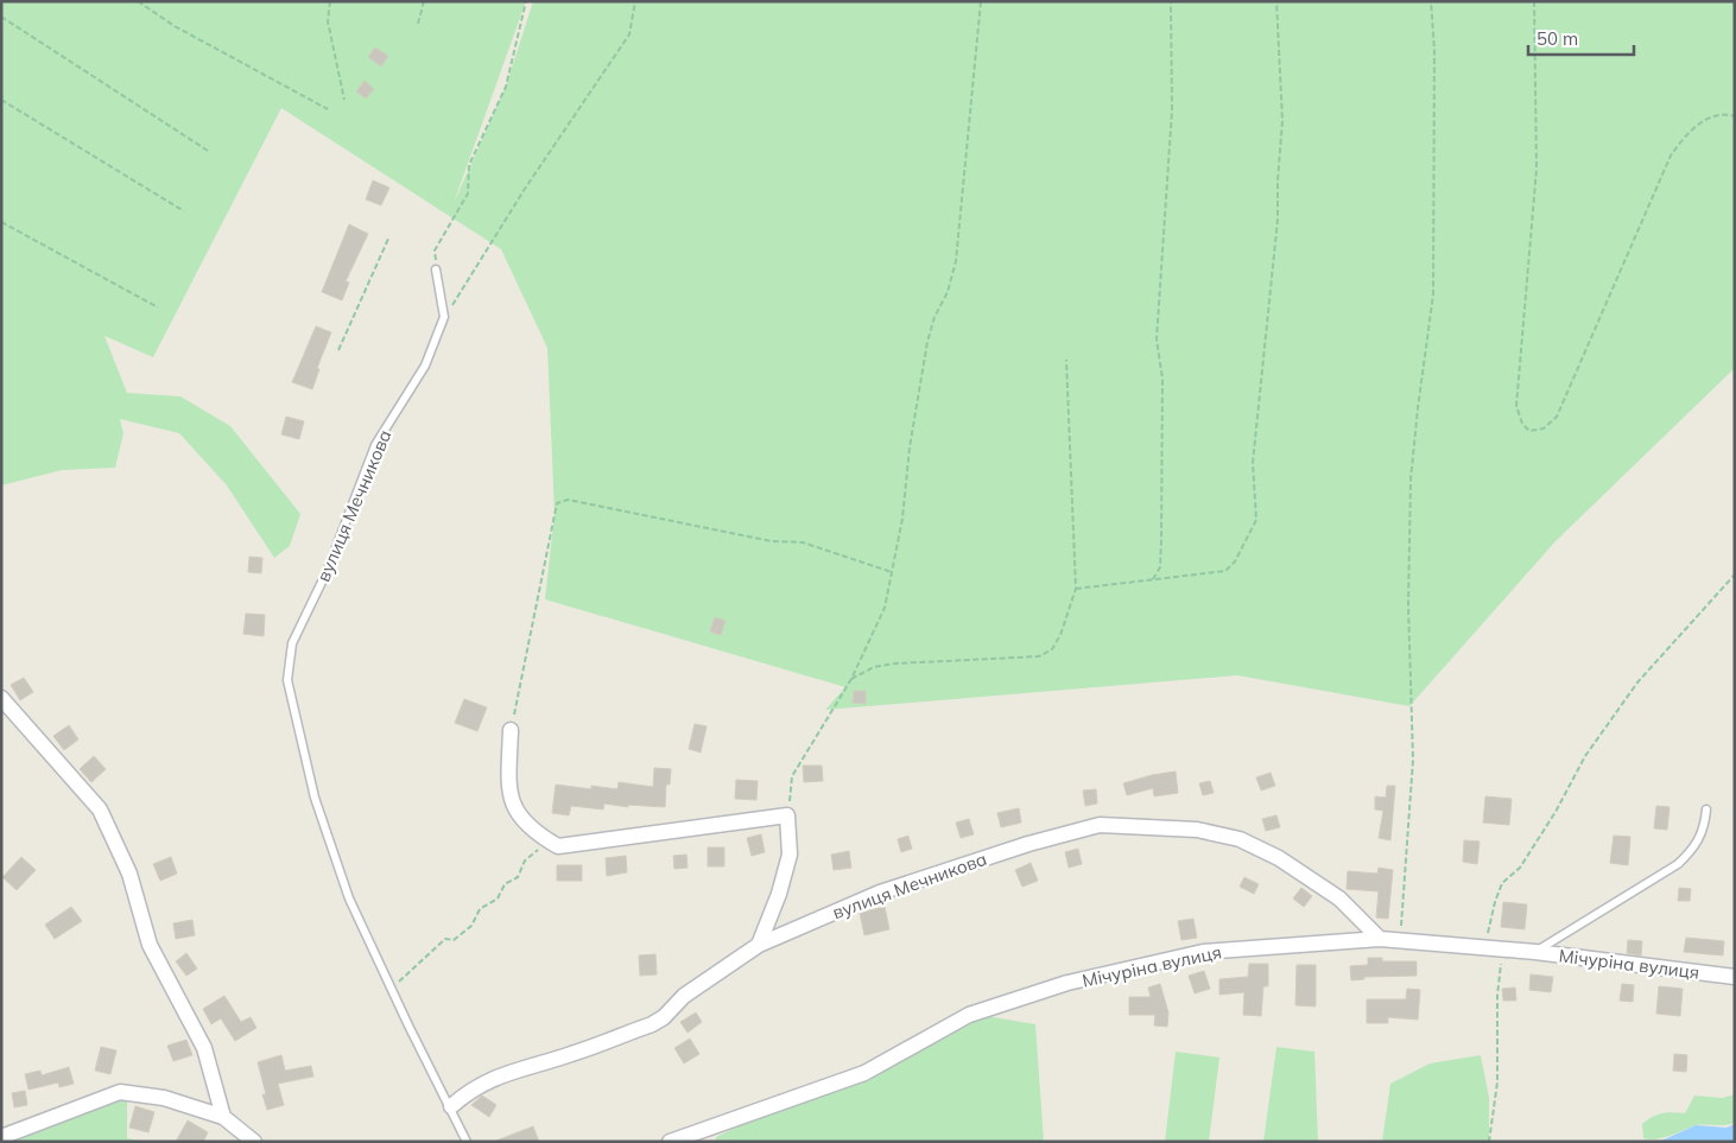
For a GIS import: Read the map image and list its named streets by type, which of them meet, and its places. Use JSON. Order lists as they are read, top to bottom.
{
  "streets": {
    "street": ["вулиця Мечникова", "Мічуріна вулиця"]
  },
  "crossings": [
    ["вулиця Мечникова", "Мічуріна вулиця"]
  ],
  "scale_bar": "50 m"
}
